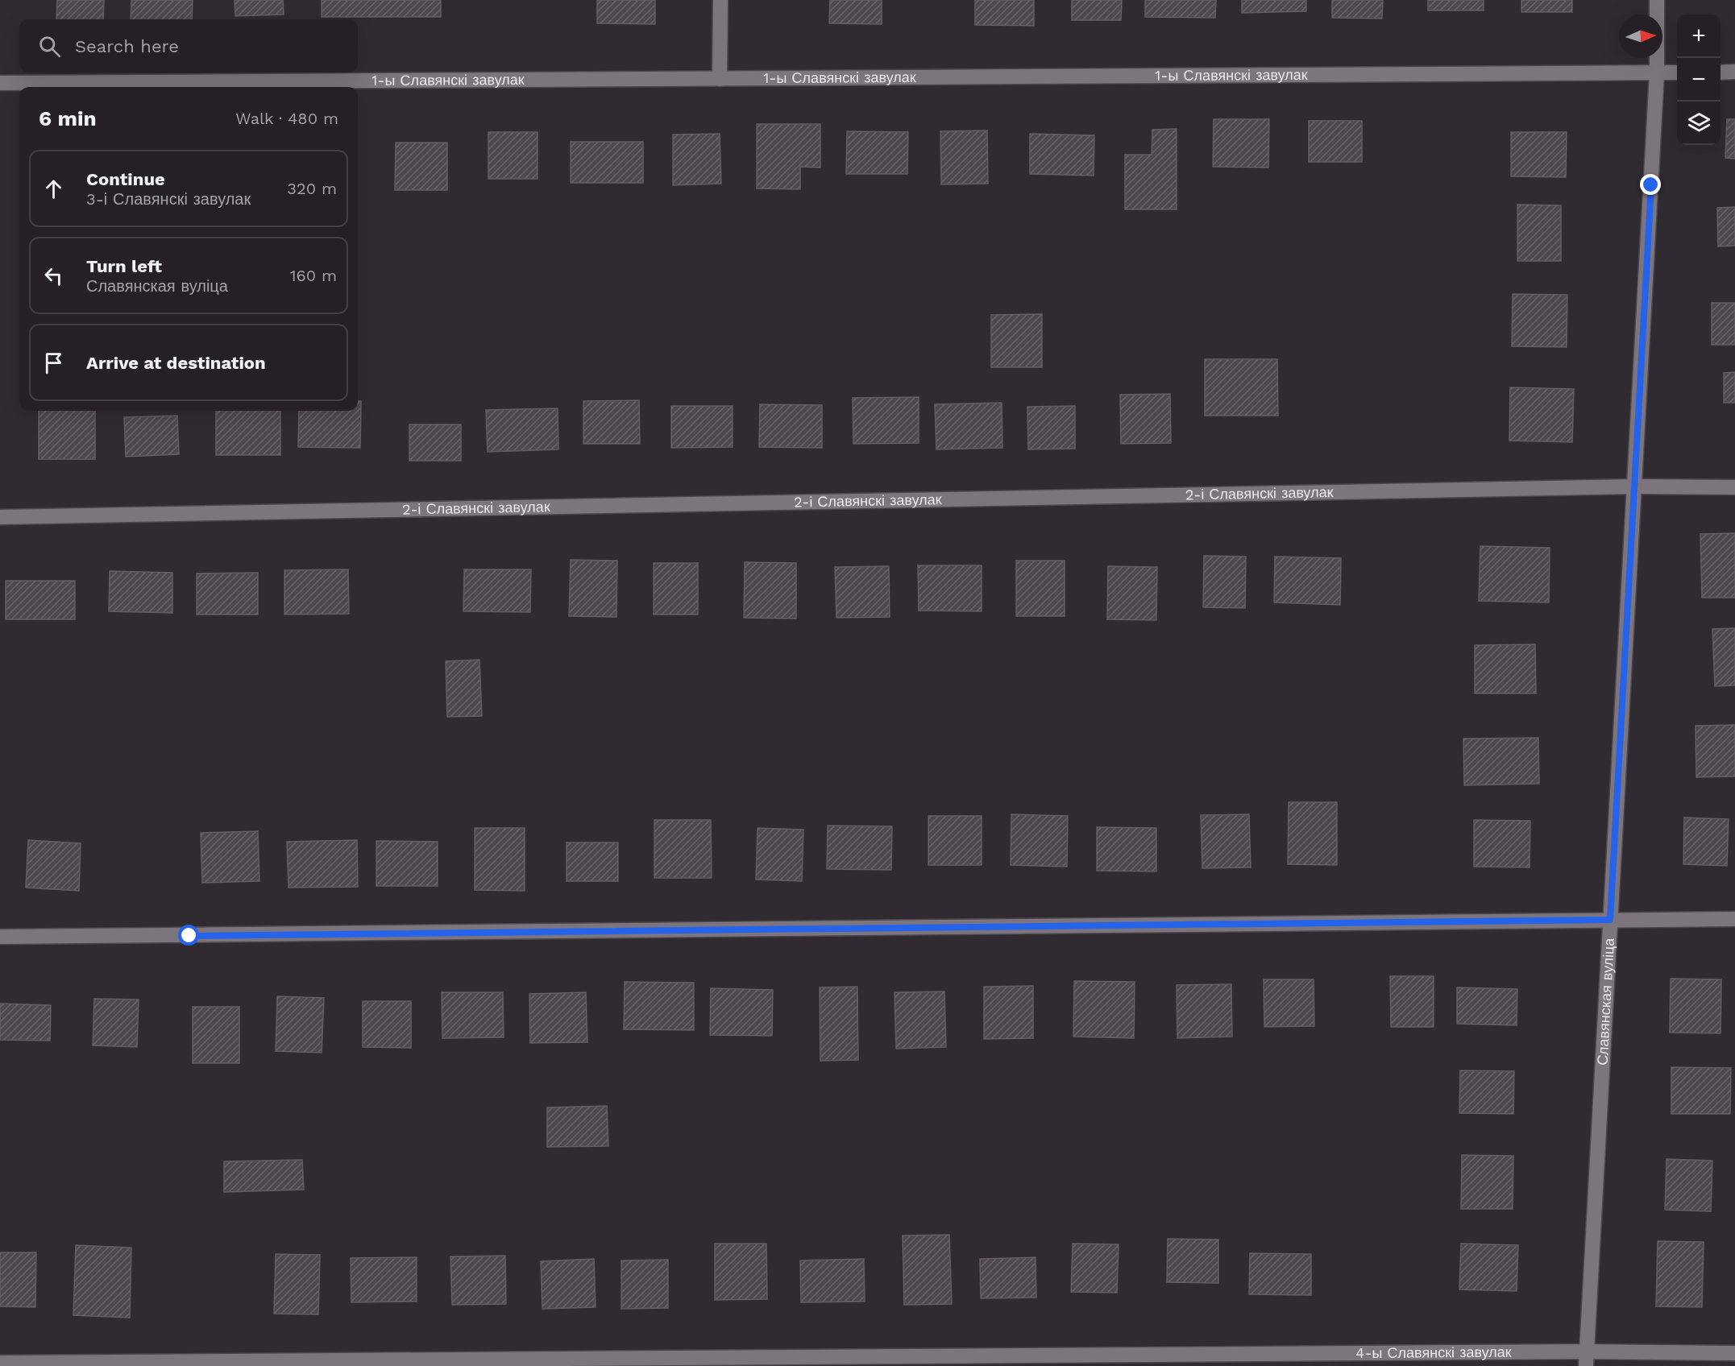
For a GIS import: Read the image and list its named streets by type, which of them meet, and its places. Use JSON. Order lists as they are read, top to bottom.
{
  "streets": {
    "street": [
      "1-ы Славянскі завулак",
      "2-і Славянскі завулак",
      "Славянская вуліца",
      "4-ы Славянскі завулак"
    ]
  },
  "crossings": [
    ["1-ы Славянскі завулак", "Славянская вуліца"],
    ["2-і Славянскі завулак", "Славянская вуліца"],
    ["Славянская вуліца", "4-ы Славянскі завулак"]
  ],
  "north": "right",
  "page": {
    "map_buttons": ["+", "−"],
    "search": "Search here",
    "heading": ["6 min", "Walk · 480 m"],
    "list": [
      ["Continue", "3-і Славянскі завулак", "320 m"],
      ["Turn left", "Славянская вуліца", "160 m"],
      "Arrive at destination"
    ]
  }
}
